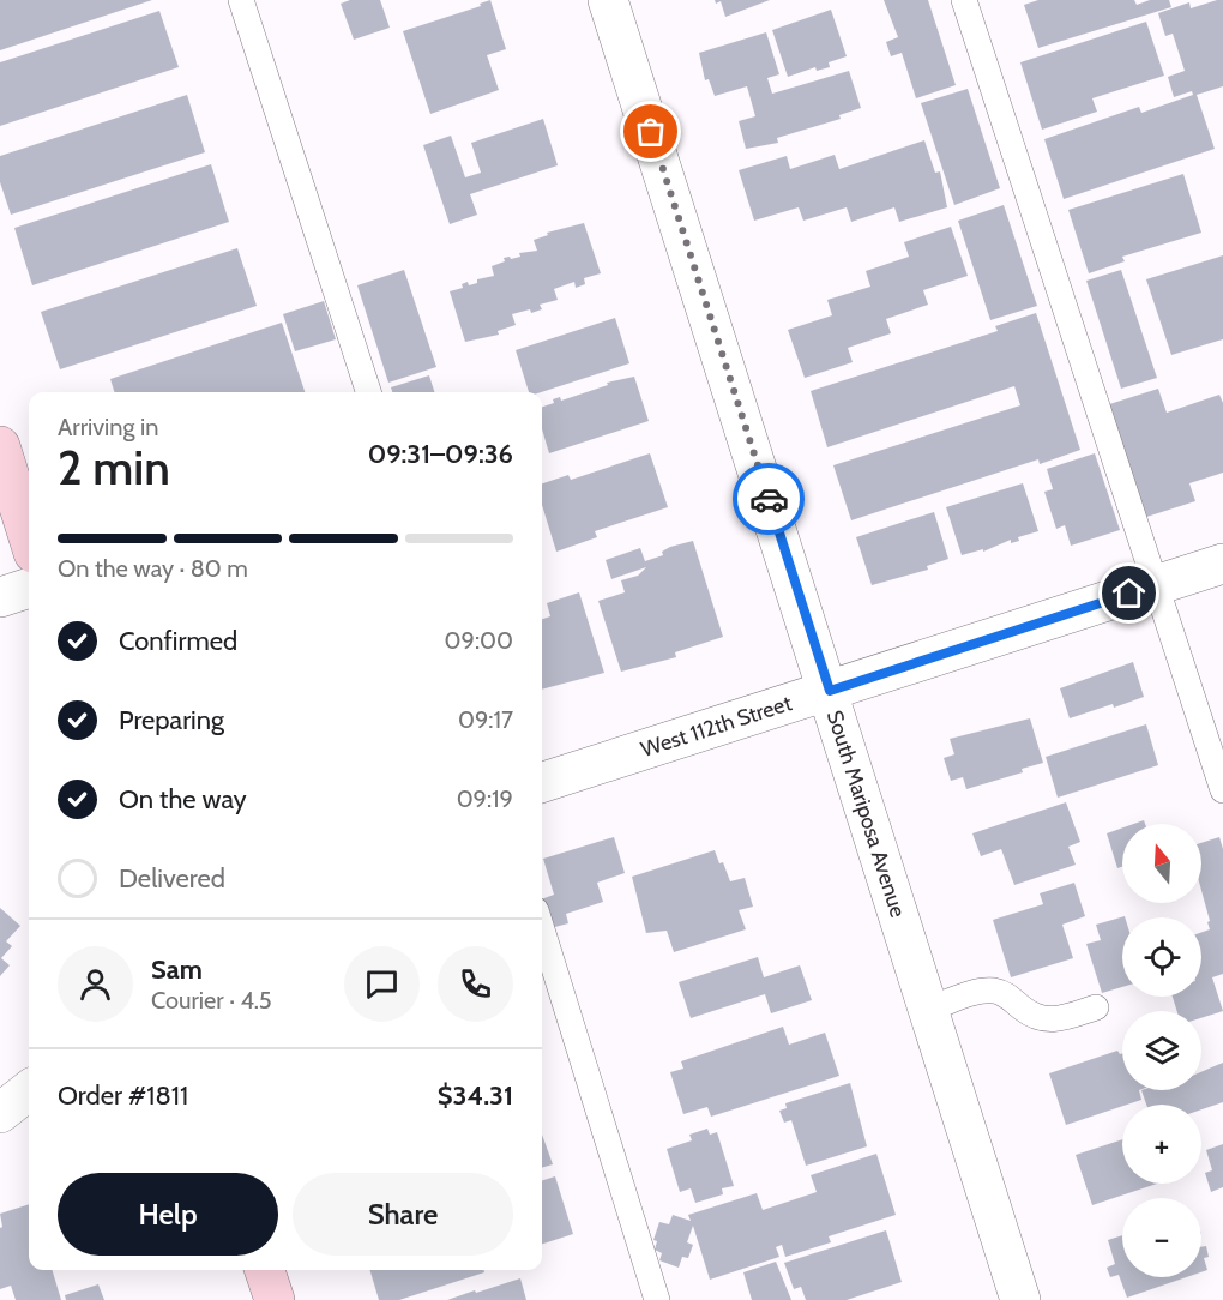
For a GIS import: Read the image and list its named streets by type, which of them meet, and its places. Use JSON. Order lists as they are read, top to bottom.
{
  "streets": {
    "street": ["West 112th Street", "South Mariposa Avenue"]
  },
  "crossings": [
    ["West 112th Street", "South Mariposa Avenue"]
  ],
  "north": "top",
  "page": {
    "heading": ["2 min", "Arriving in", "09:31–09:36"],
    "panel": [
      "Sam",
      "Courier · 4.5",
      "Order #1811",
      "$34.31"
    ],
    "bar": "On the way · 80 m",
    "list": [
      ["Confirmed", "09:00"],
      ["Preparing", "09:17"],
      ["On the way", "09:19"],
      "Delivered"
    ],
    "map_buttons": ["+", "−"],
    "buttons": ["Help", "Share"]
  }
}
